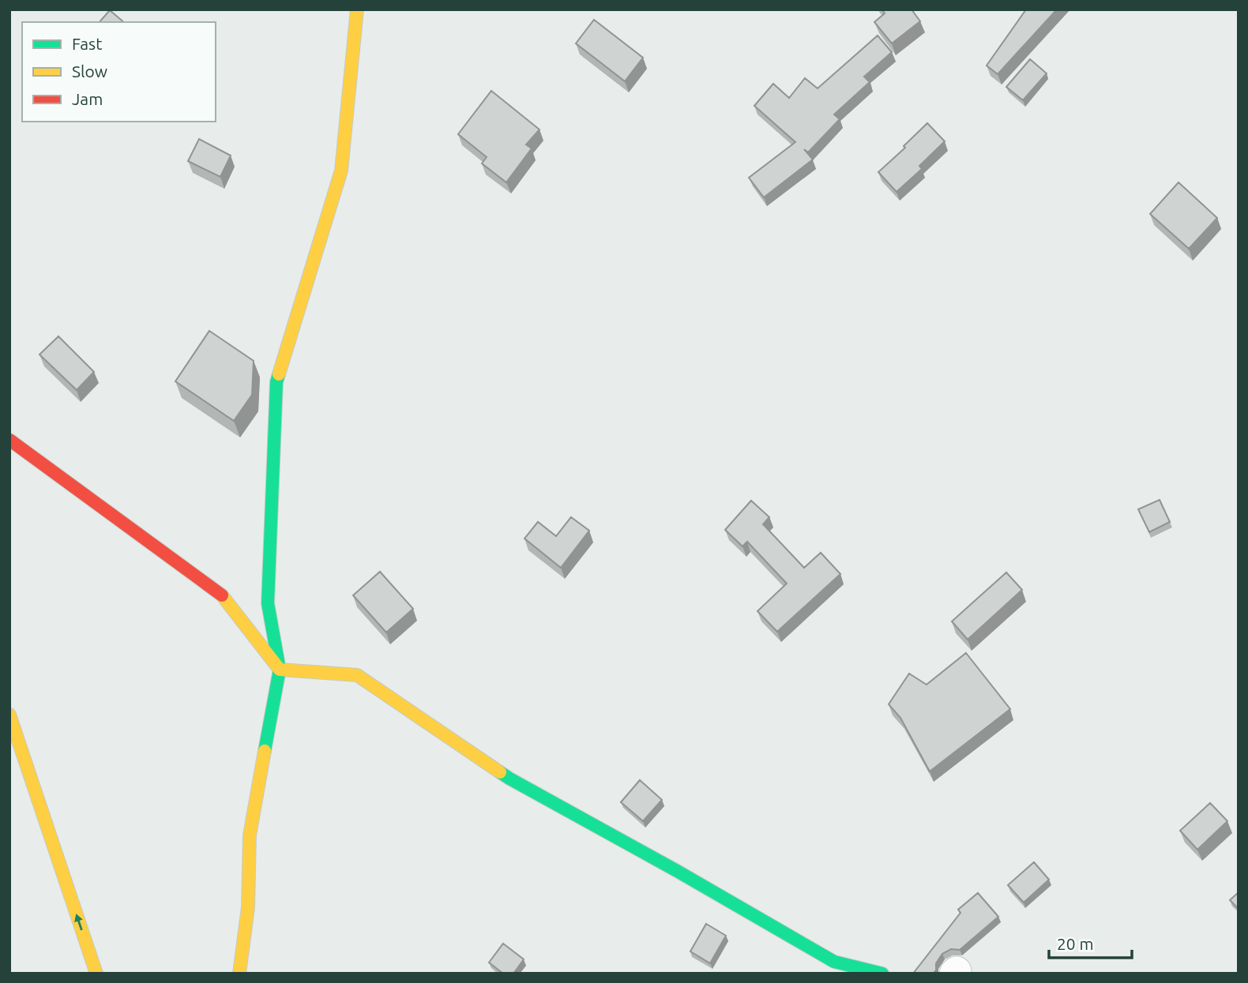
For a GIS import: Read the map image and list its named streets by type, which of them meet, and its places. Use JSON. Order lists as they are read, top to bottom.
{
  "legend": ["Fast", "Slow", "Jam"],
  "scale_bar": "20 m"
}
